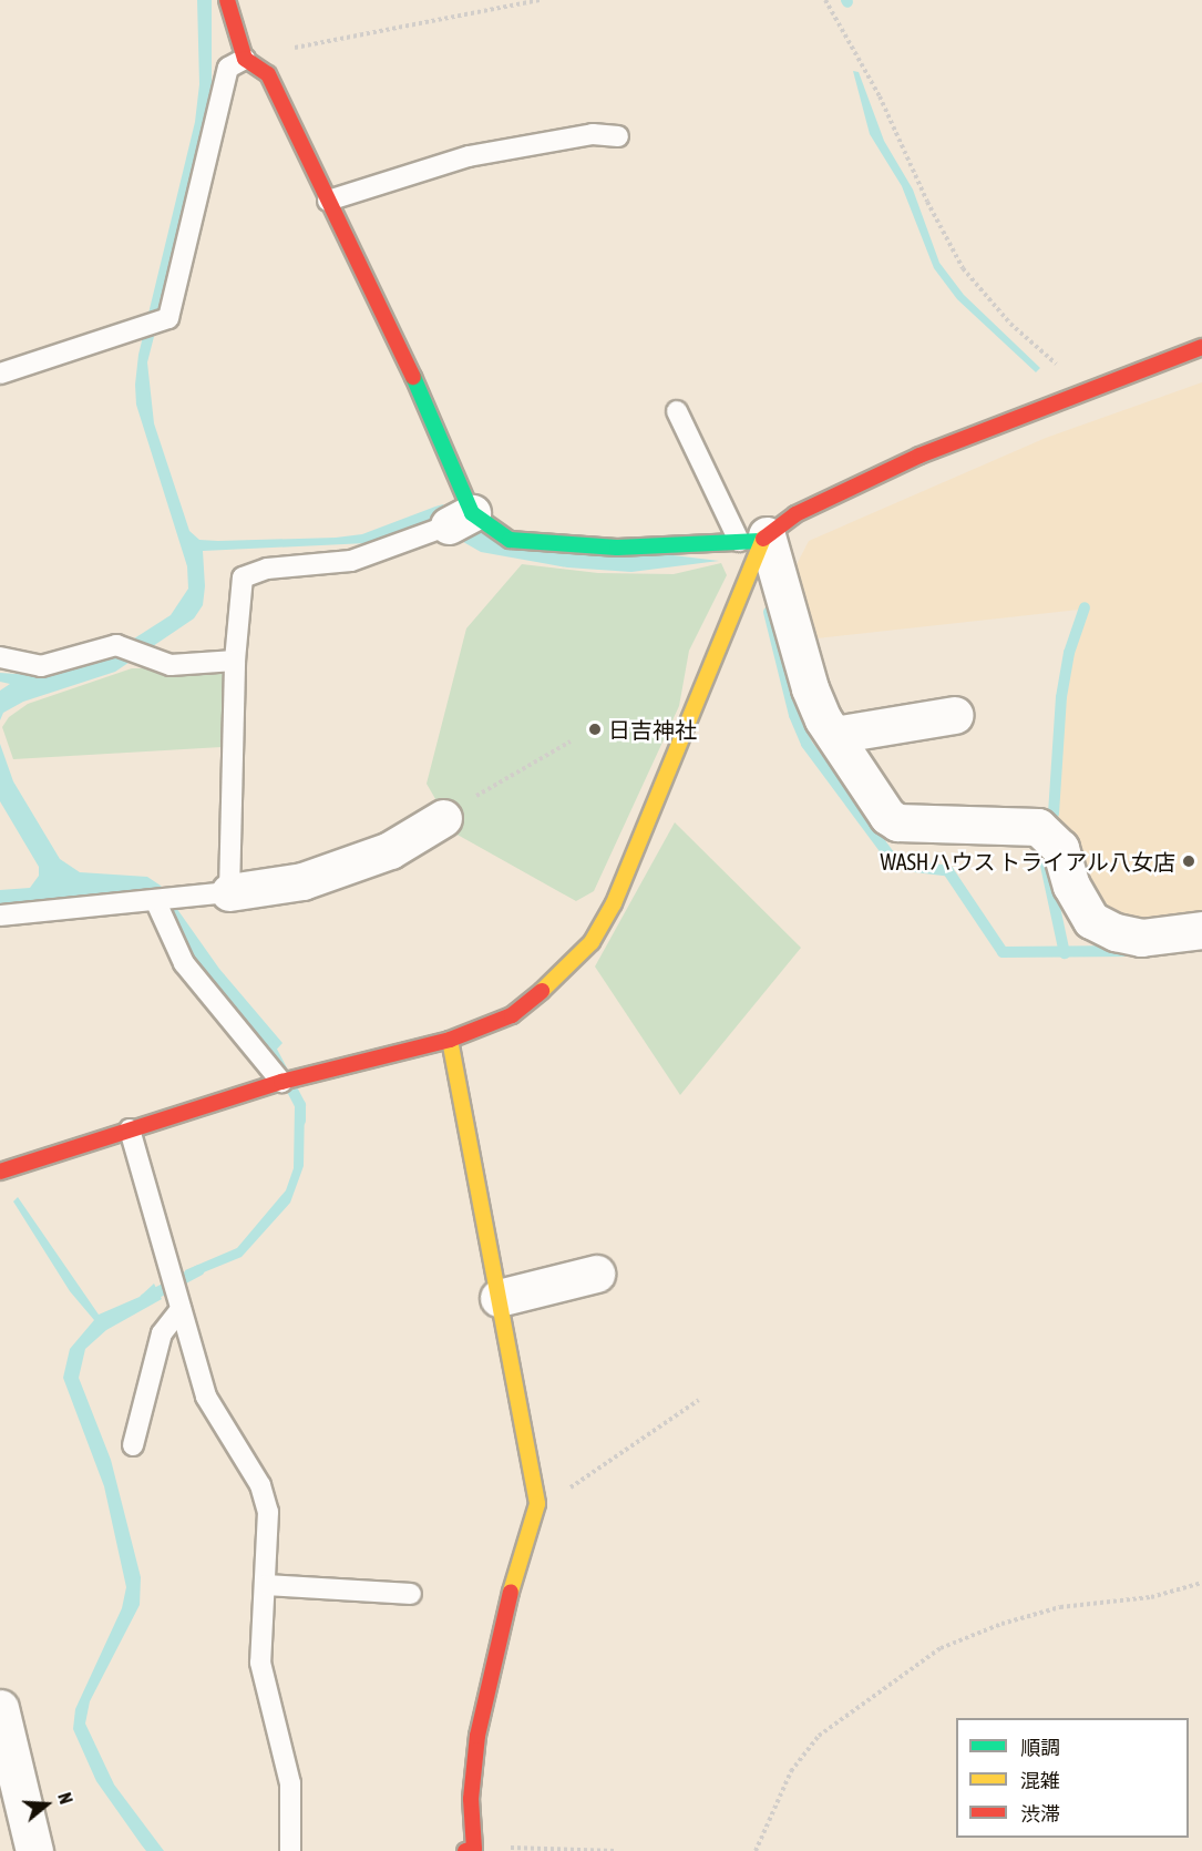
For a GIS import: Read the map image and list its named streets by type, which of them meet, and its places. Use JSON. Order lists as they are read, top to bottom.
{
  "places": ["日吉神社", "WASHハウス トライアル八女店"],
  "legend": ["順調", "混雑", "渋滞"],
  "north": "right"
}
